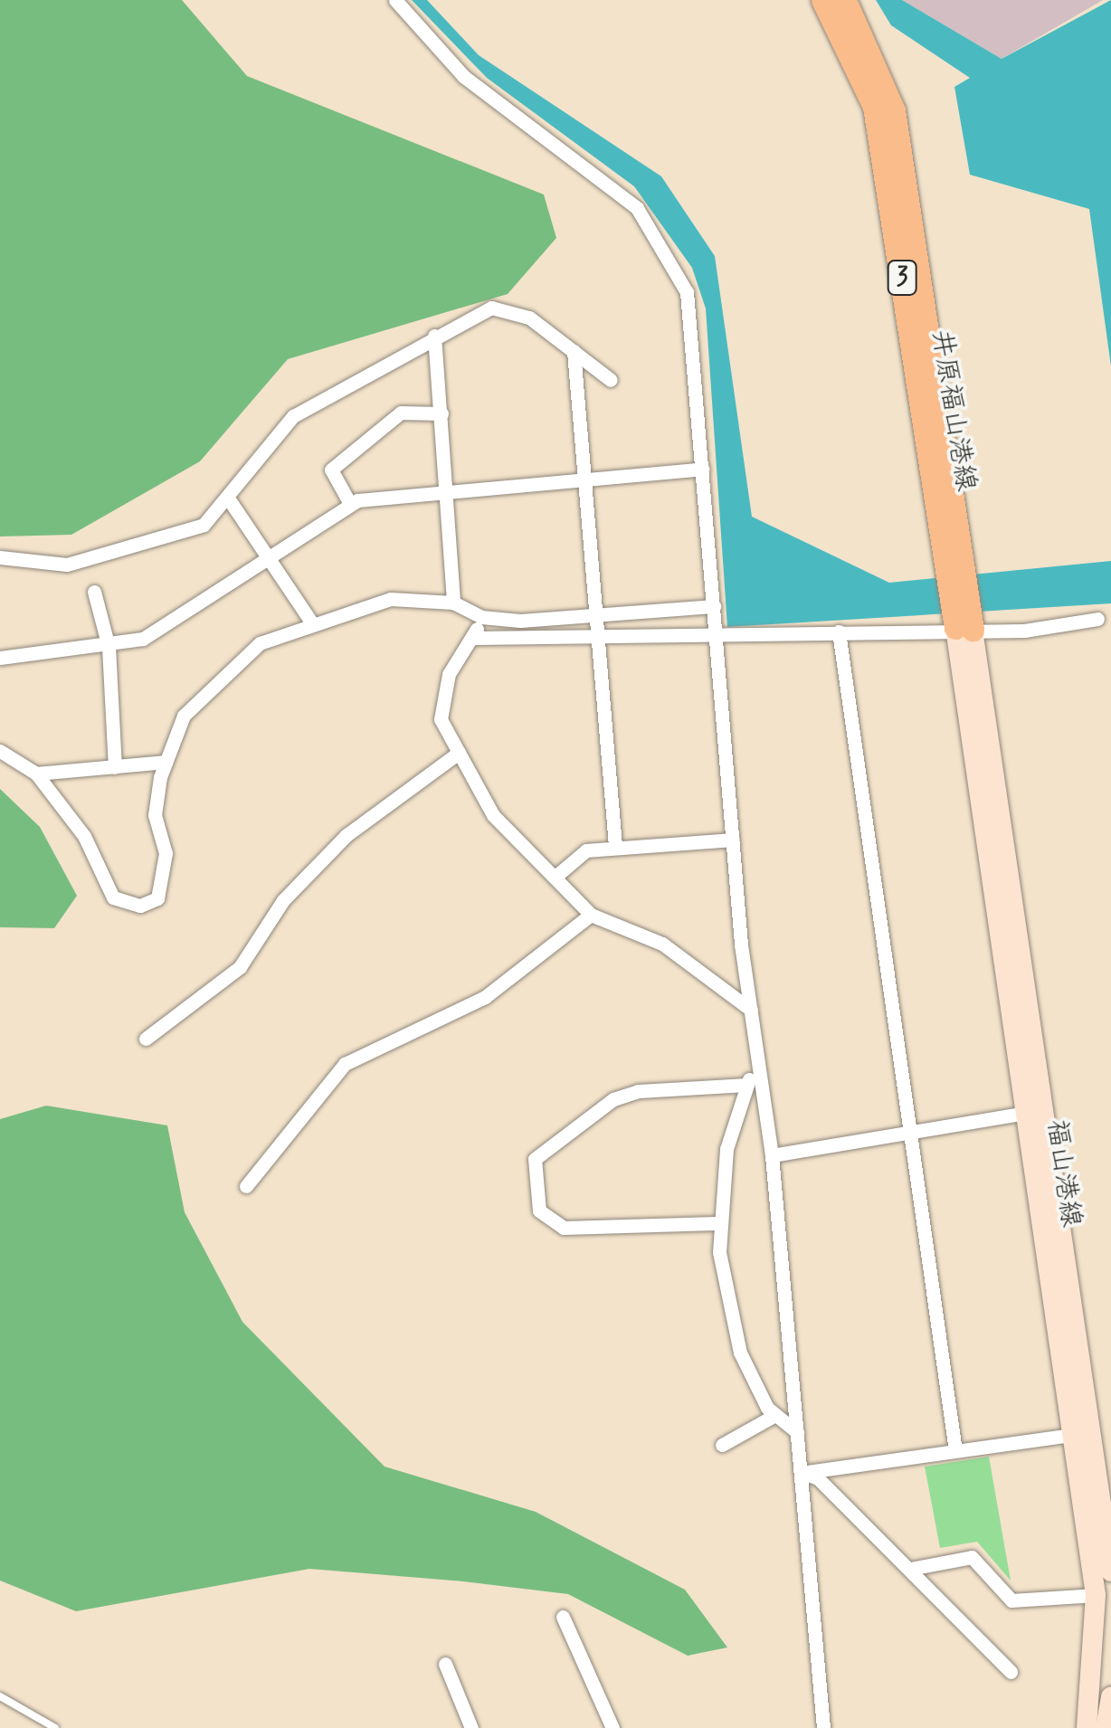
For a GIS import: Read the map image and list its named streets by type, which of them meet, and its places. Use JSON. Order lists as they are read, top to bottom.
{
  "streets": {
    "main road": ["3", "井原福山港線", "福山港線"]
  },
  "crossings": [
    ["井原福山港線", "福山港線"]
  ]
}
